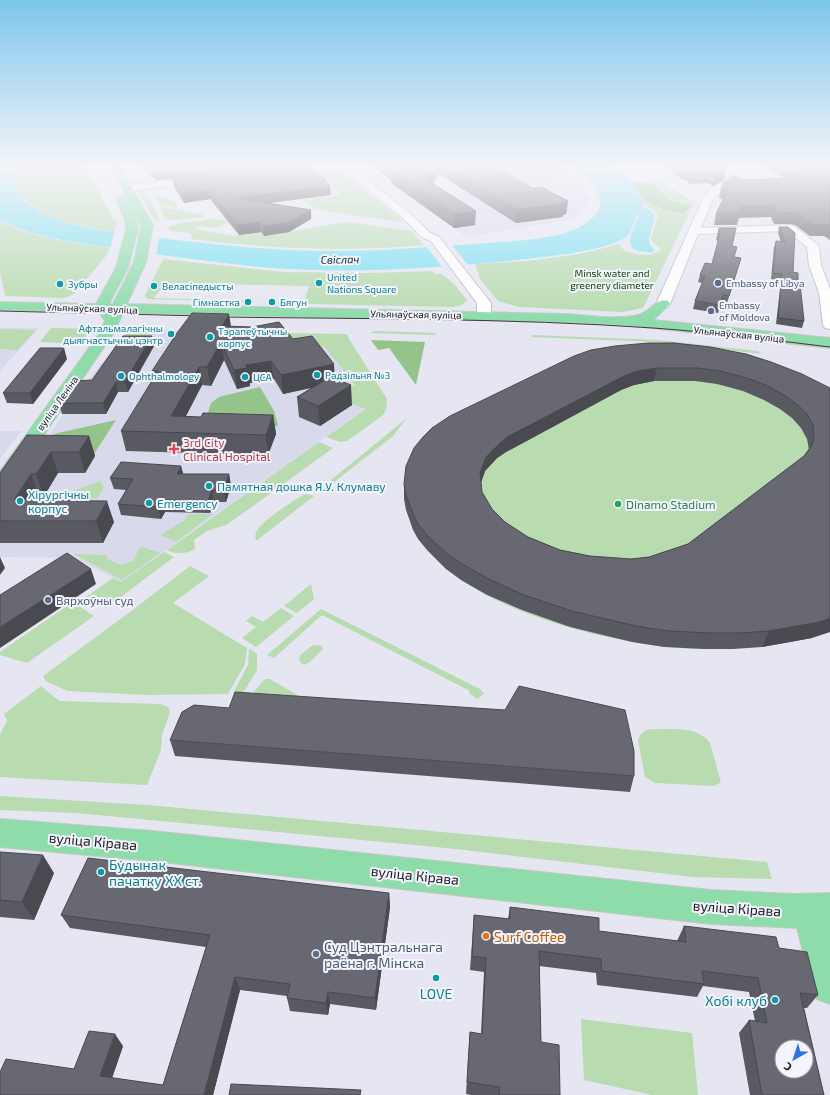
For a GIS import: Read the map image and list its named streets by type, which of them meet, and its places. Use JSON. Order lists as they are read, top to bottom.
{
  "streets": {
    "main road": ["Ульянаўская вуліца", "вуліца Леніна", "вуліца Кірава"]
  },
  "crossings": [
    ["Ульянаўская вуліца", "вуліца Леніна"]
  ],
  "water": ["Свіслач"],
  "parks": ["Minsk water and greenery diameter"],
  "places": {
    "other": [
      "United Nations Square",
      "Embassy of Libya",
      "Зубры",
      "Веласіпедысты",
      "Гімнастка",
      "Бягун",
      "Embassy of Moldova",
      "Афтальмалагічны дыягнастычны цэнтр",
      "Тэрапеўтычны корпус",
      "Радзільня №3",
      "Ophthalmology",
      "ЦСА",
      "Памятная дошка Я.У. Клумаву",
      "Хірургічны корпус",
      "Emergency",
      "Dinamo Stadium",
      "Вярхоўны суд",
      "Будынак пачатку XX ст.",
      "Surf Coffee",
      "Суд Цэнтральнага раёна г. Мінска",
      "LOVE",
      "Хобі клуб"
    ],
    "health": ["3rd City Clinical Hospital"]
  },
  "north": "bottom left"
}
